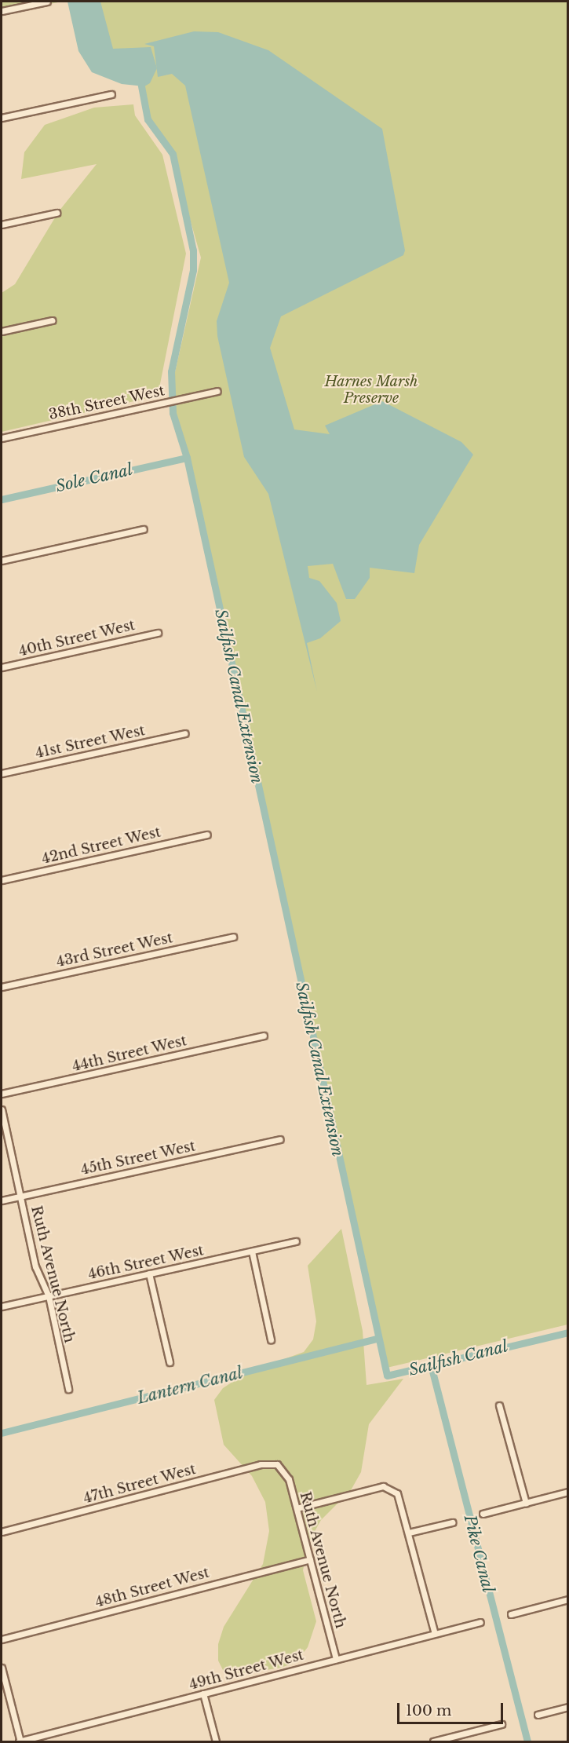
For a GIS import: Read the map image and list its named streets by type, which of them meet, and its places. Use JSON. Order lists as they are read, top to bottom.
{
  "streets": {
    "street": [
      "38th Street West",
      "40th Street West",
      "41st Street West",
      "42nd Street West",
      "43rd Street West",
      "44th Street West",
      "45th Street West",
      "46th Street West",
      "Ruth Avenue North",
      "47th Street West",
      "48th Street West",
      "49th Street West"
    ]
  },
  "crossings": [
    ["45th Street West", "Ruth Avenue North"],
    ["46th Street West", "Ruth Avenue North"],
    ["Ruth Avenue North", "47th Street West"],
    ["Ruth Avenue North", "48th Street West"],
    ["Ruth Avenue North", "49th Street West"]
  ],
  "water": [
    "Sole Canal",
    "Sailfish Canal Extension",
    "Sailfish Canal",
    "Lantern Canal",
    "Pike Canal"
  ],
  "parks": ["Harnes Marsh Preserve"],
  "scale_bar": "100 m"
}
